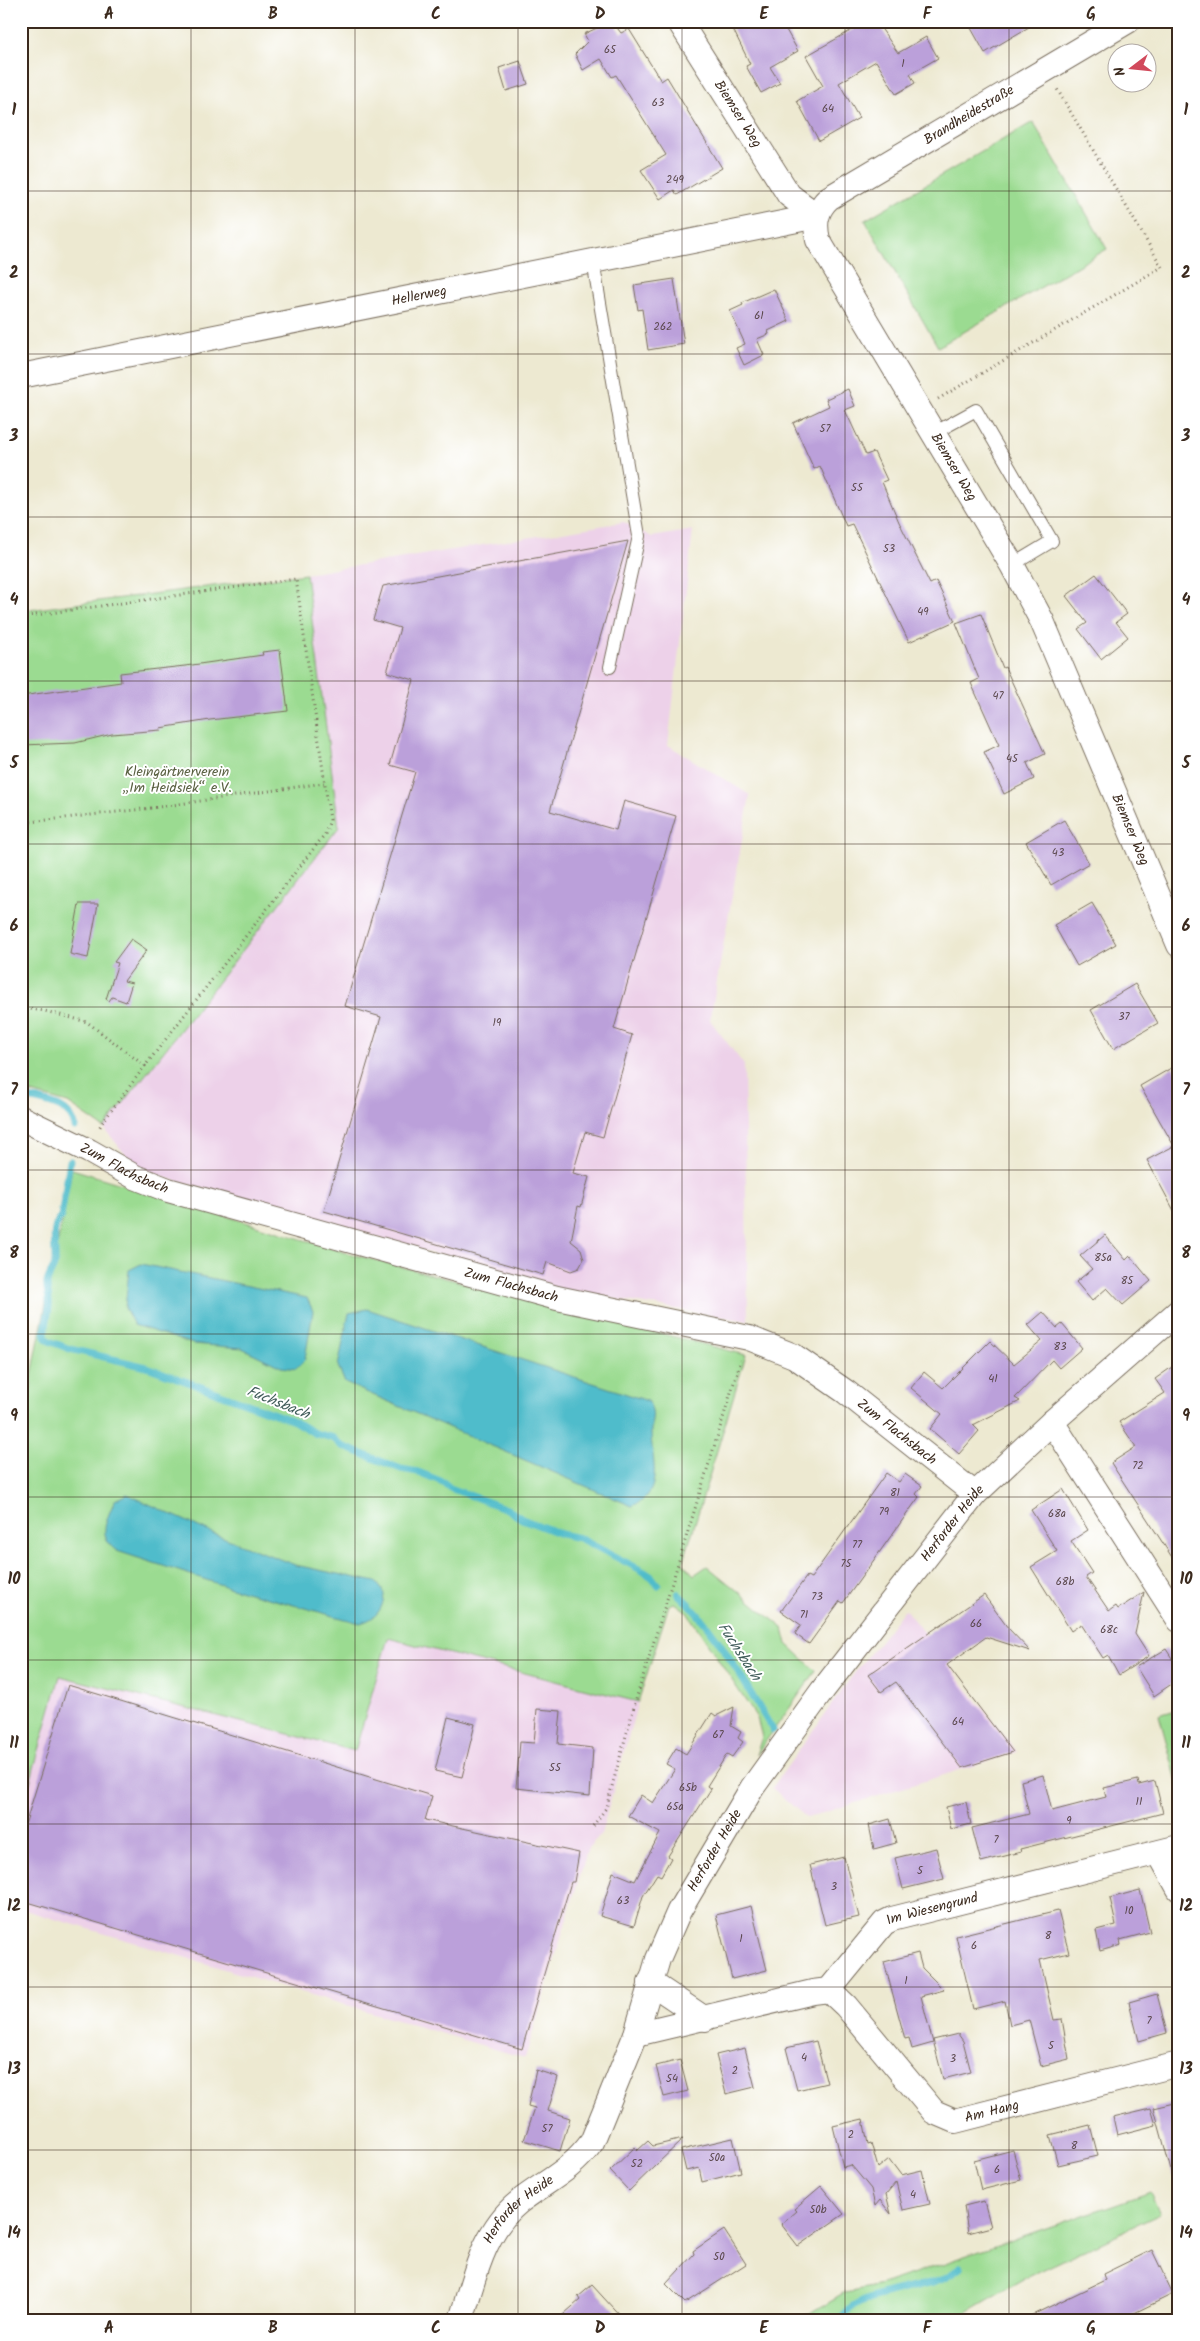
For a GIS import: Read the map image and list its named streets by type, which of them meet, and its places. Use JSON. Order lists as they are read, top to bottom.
{
  "streets": {
    "street": [
      "Biemser Weg",
      "Brandheidestraße",
      "Hellerweg",
      "Zum Flachsbach",
      "Herforder Heide",
      "Im Wiesengrund",
      "Am Hang"
    ]
  },
  "crossings": [
    ["Biemser Weg", "Brandheidestraße"],
    ["Biemser Weg", "Hellerweg"],
    ["Brandheidestraße", "Hellerweg"],
    ["Zum Flachsbach", "Herforder Heide"],
    ["Im Wiesengrund", "Am Hang"]
  ],
  "water": ["Fuchsbach"],
  "parks": ["Kleingärtnerverein „Im Heidsiek“ e.V."],
  "house_numbers": [
    "65",
    "1",
    "63",
    "64",
    "249",
    "61",
    "262",
    "57",
    "55",
    "53",
    "49",
    "47",
    "45",
    "43",
    "37",
    "19",
    "85a",
    "85",
    "83",
    "41",
    "72",
    "81",
    "79",
    "68a",
    "77",
    "75",
    "68b",
    "73",
    "71",
    "66",
    "68c",
    "64",
    "67",
    "55",
    "65b",
    "11",
    "65a",
    "9",
    "7",
    "5",
    "3",
    "63",
    "10",
    "8",
    "1",
    "6",
    "1",
    "7",
    "5",
    "4",
    "3",
    "2",
    "54",
    "57",
    "2",
    "8",
    "50a",
    "52",
    "6",
    "4",
    "50b",
    "50"
  ],
  "north": "left",
  "grid": {
    "columns": [
      "A",
      "B",
      "C",
      "D",
      "E",
      "F",
      "G"
    ],
    "rows": [
      "1",
      "2",
      "3",
      "4",
      "5",
      "6",
      "7",
      "8",
      "9",
      "10",
      "11",
      "12",
      "13",
      "14"
    ]
  }
}
